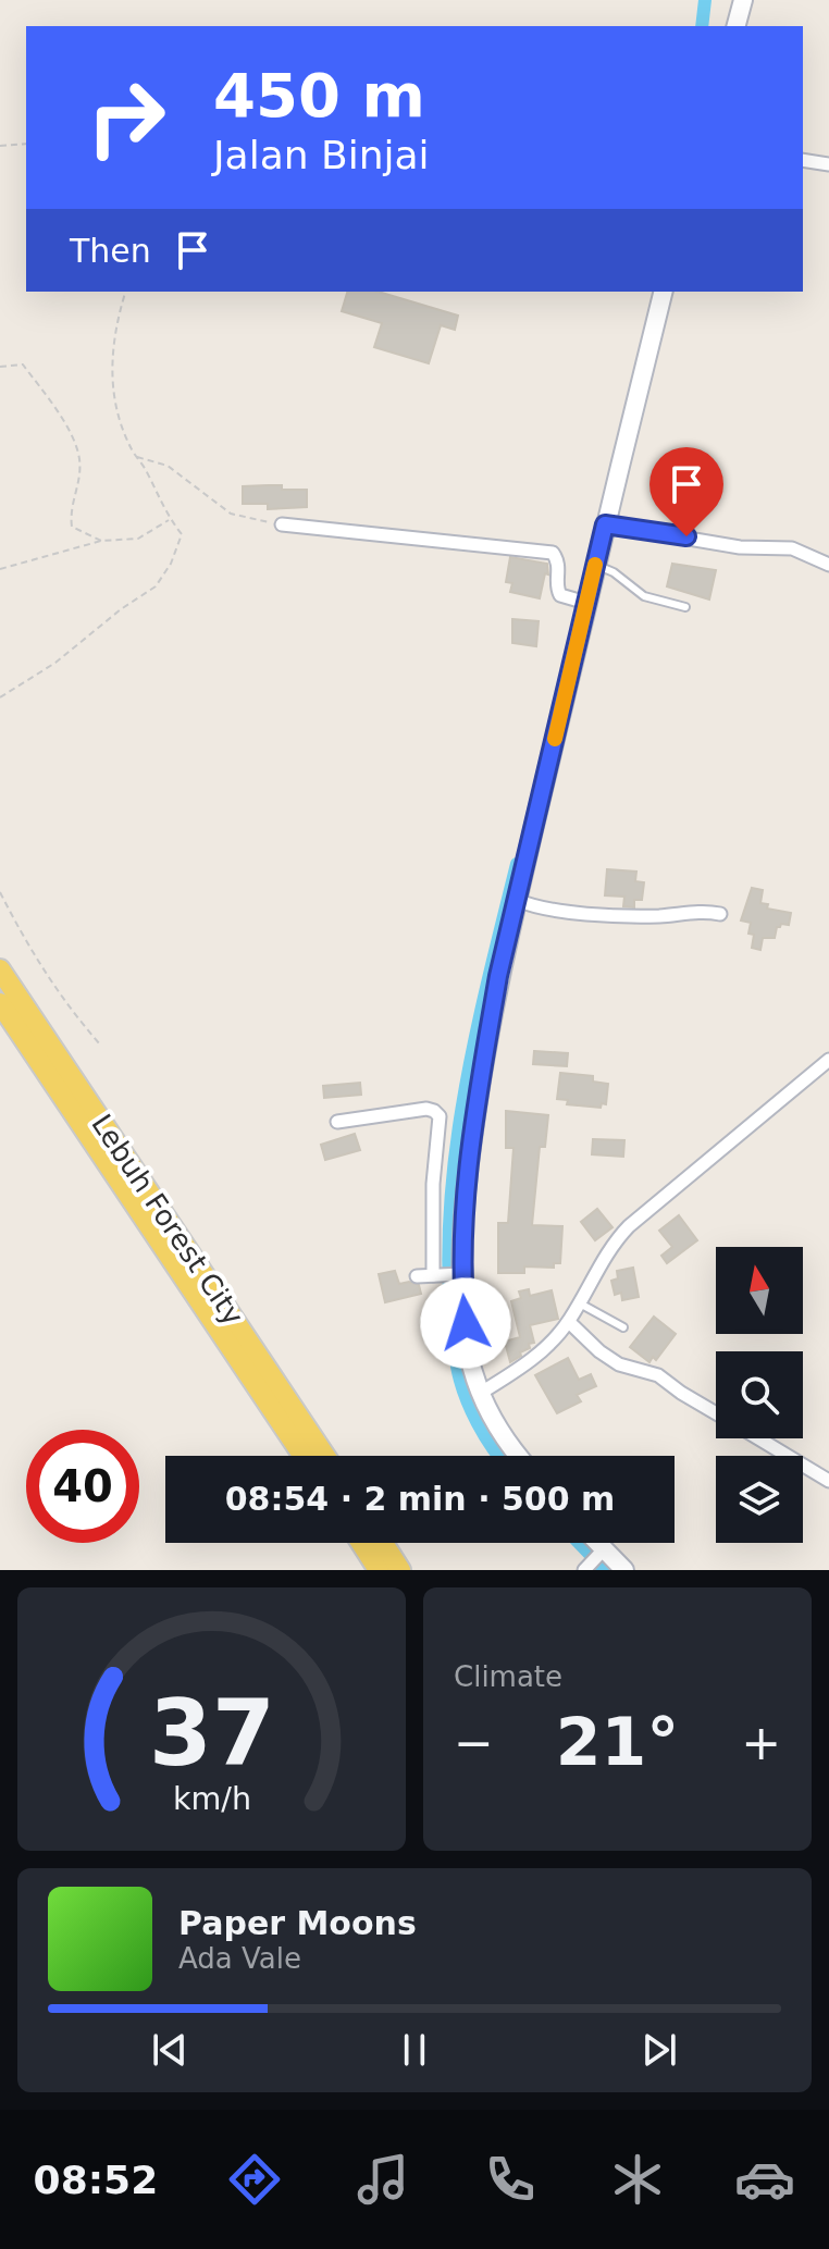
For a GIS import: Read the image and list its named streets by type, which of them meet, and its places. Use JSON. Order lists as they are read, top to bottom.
{
  "streets": {
    "main road": ["Lebuh Forest City"]
  },
  "north": "top",
  "page": {
    "turn": ["450 m", "Jalan Binjai"],
    "then": "Then",
    "limit": "40",
    "trip": "08:54 · 2 min · 500 m",
    "tile": "Climate",
    "heat": ["−", "21°", "+"],
    "song": ["Paper Moons", "Ada Vale"],
    "tabs": "08:52",
    "gauge": ["37", "km/h"]
  }
}
